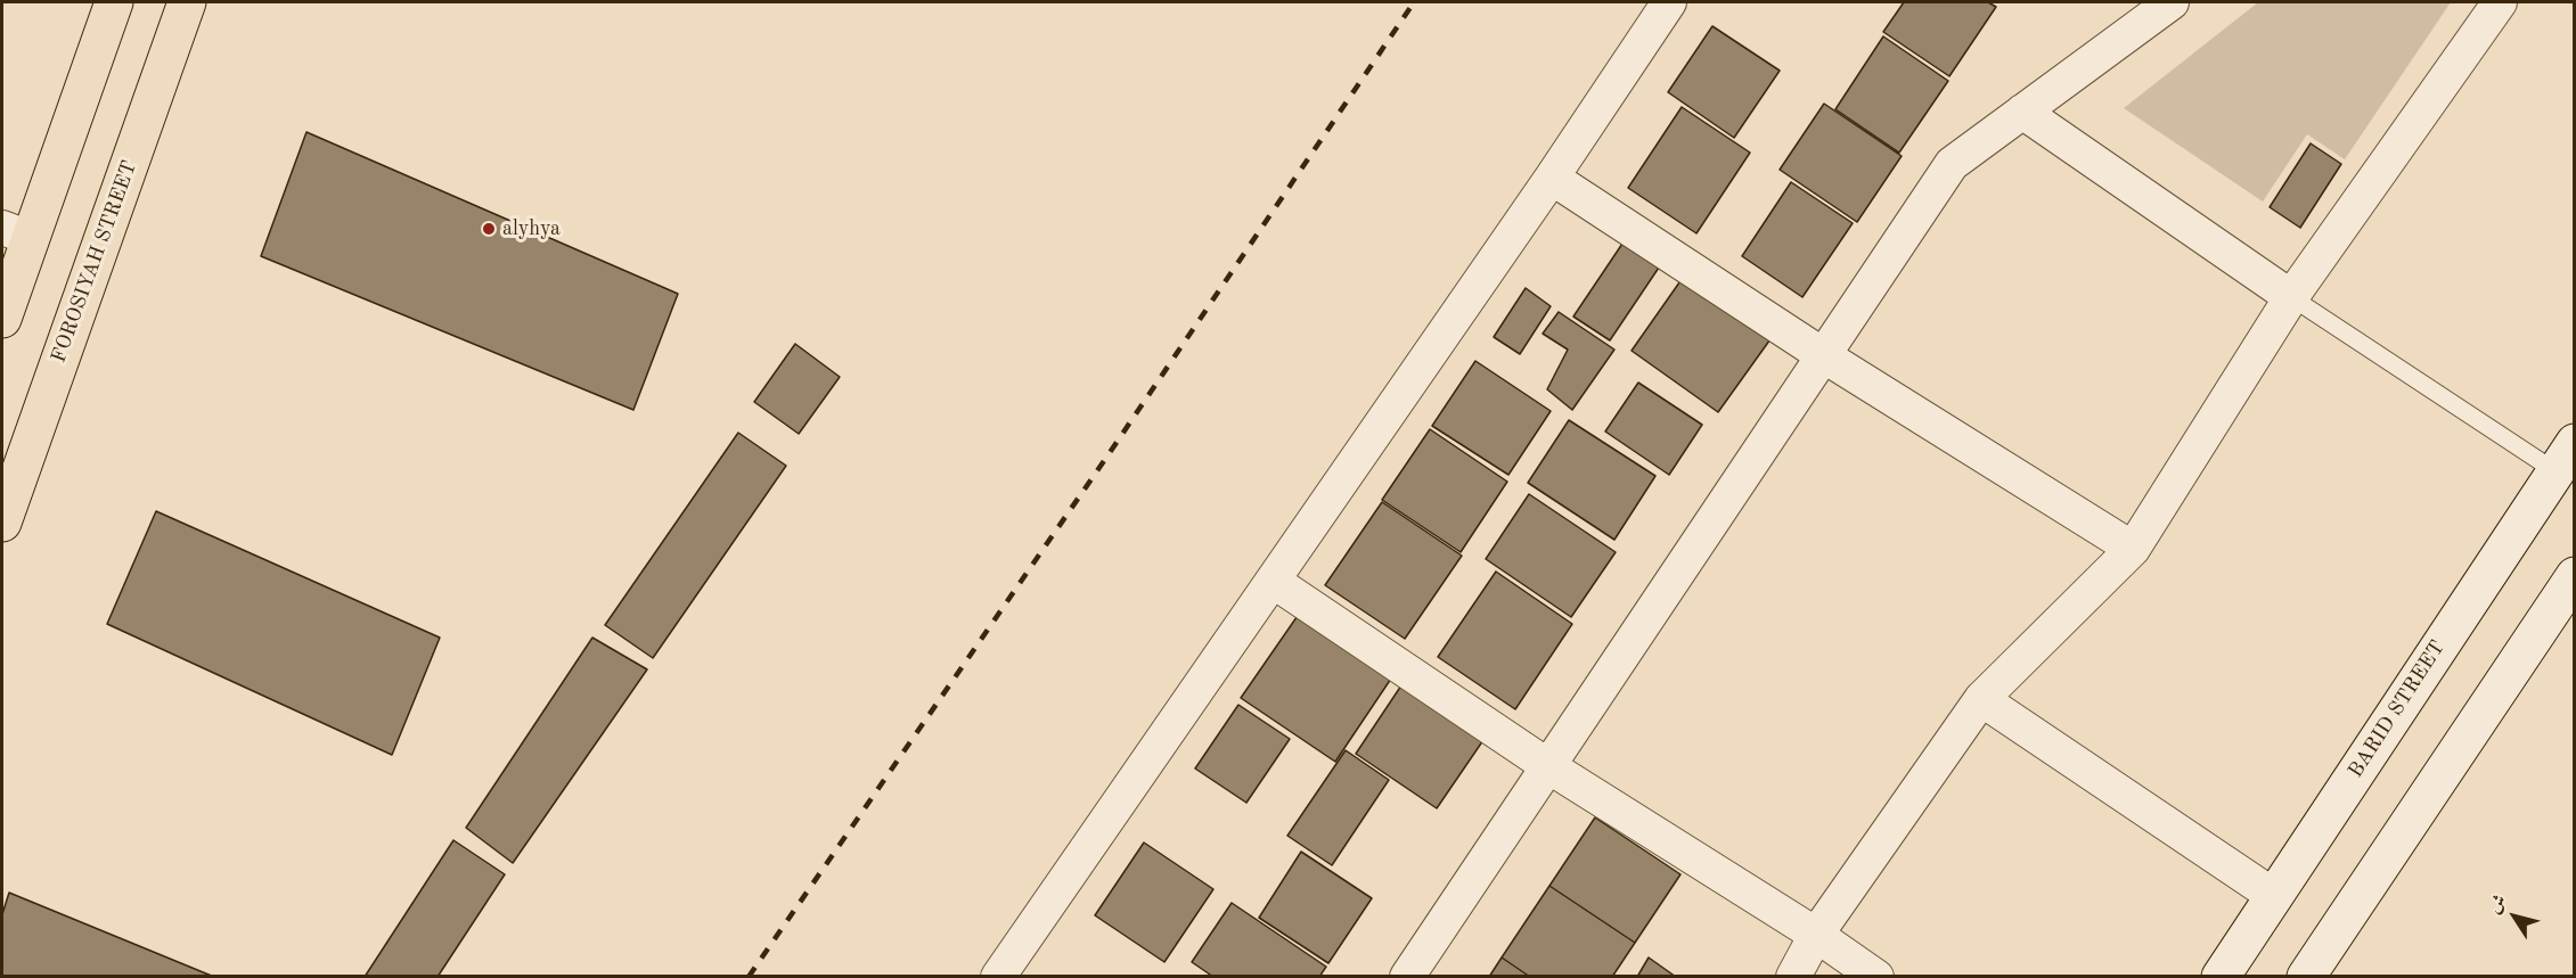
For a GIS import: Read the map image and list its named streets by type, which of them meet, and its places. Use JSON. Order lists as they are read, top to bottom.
{
  "streets": {
    "main road": ["FOROSIYAH STREET", "BARID STREET"]
  },
  "places": ["alyhya"],
  "north": "top left"
}
